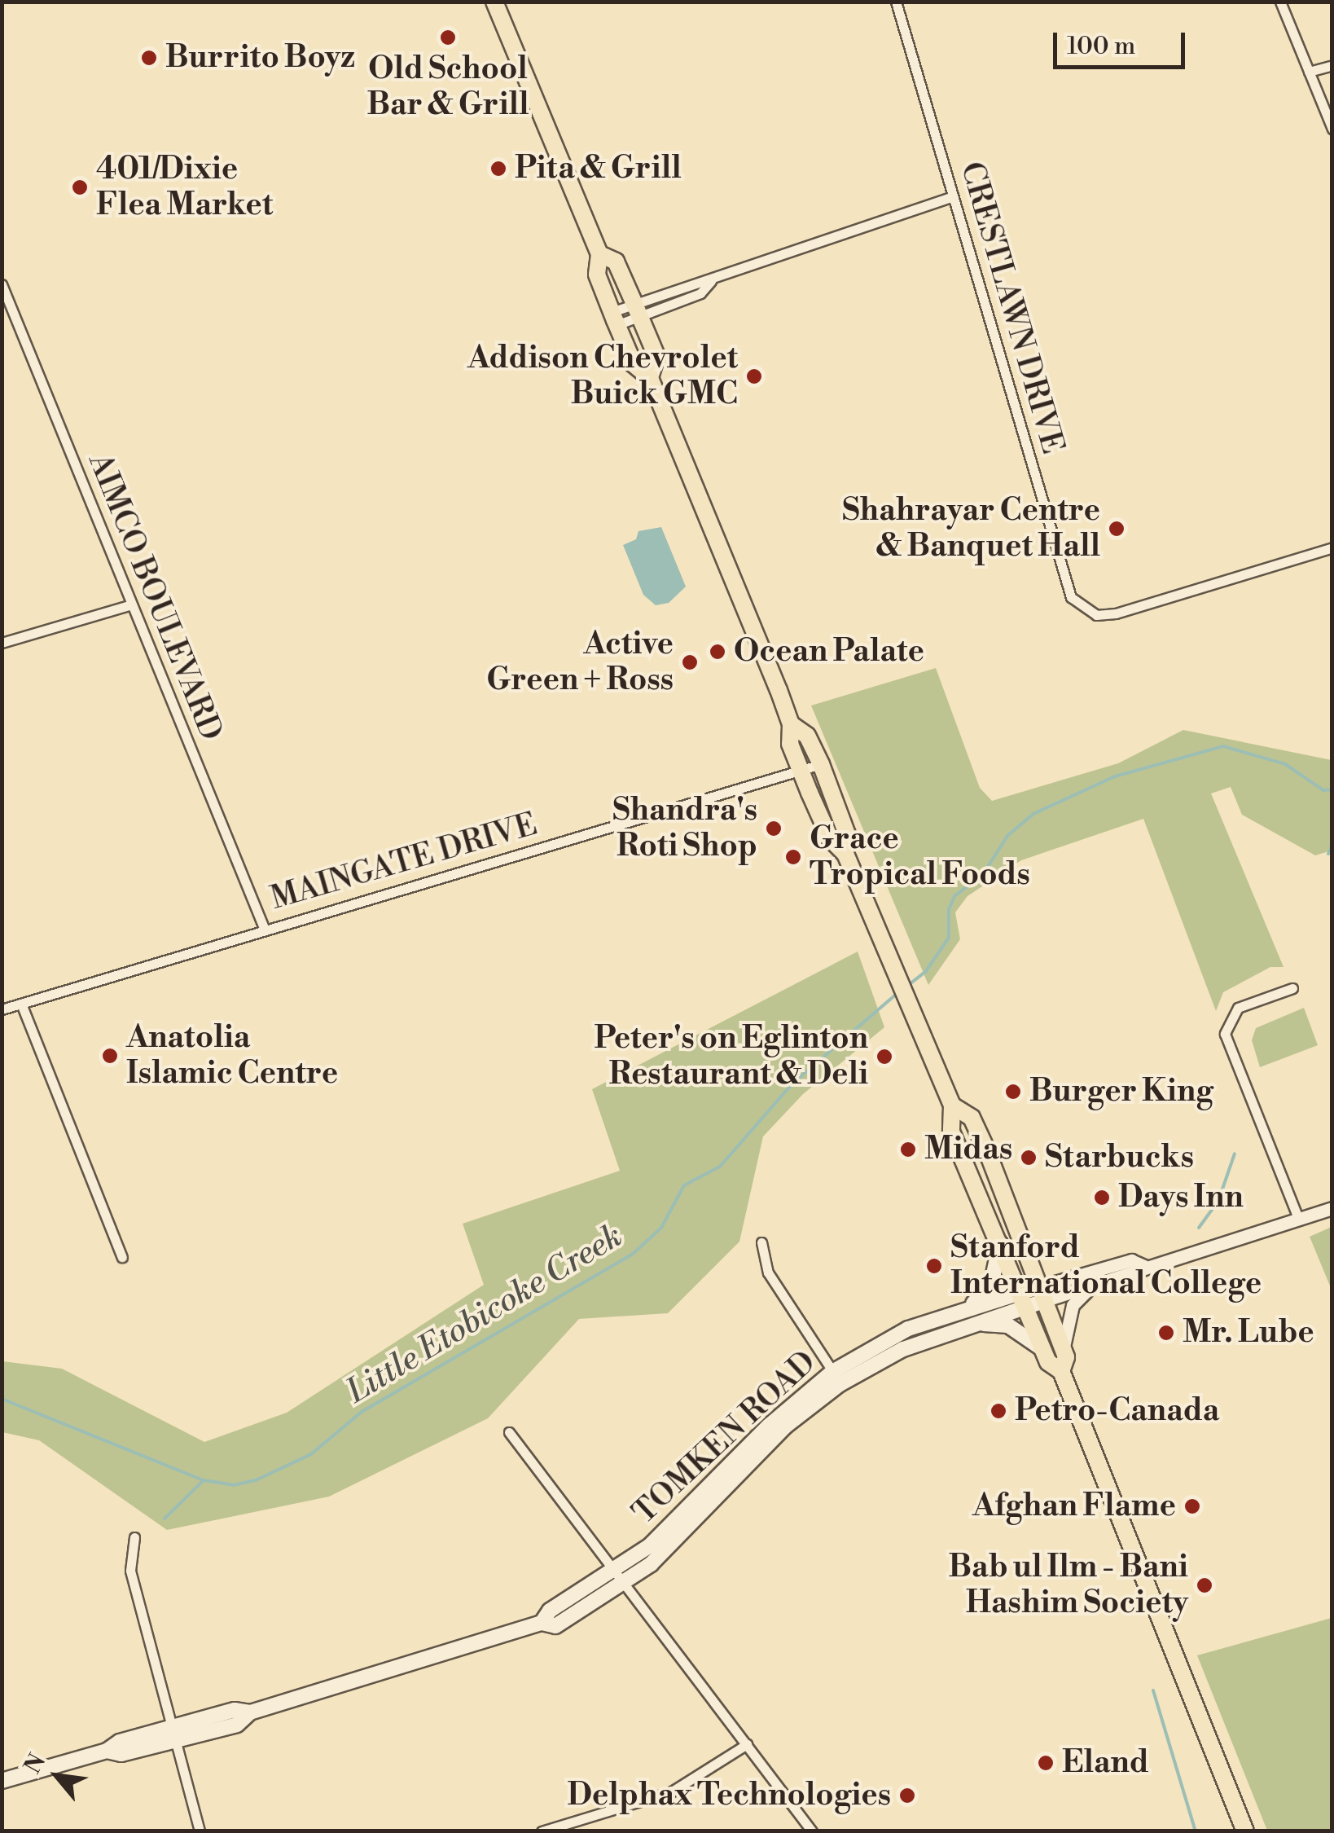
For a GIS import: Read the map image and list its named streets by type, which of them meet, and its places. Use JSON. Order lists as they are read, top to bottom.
{
  "streets": {
    "main road": ["TOMKEN ROAD"],
    "street": ["CRESTLAWN DRIVE", "AIMCO BOULEVARD", "MAINGATE DRIVE"]
  },
  "crossings": [
    ["AIMCO BOULEVARD", "MAINGATE DRIVE"]
  ],
  "water": ["Little Etobicoke Creek"],
  "places": [
    "Old School Bar & Grill",
    "Burrito Boyz",
    "Pita & Grill",
    "401/Dixie Flea Market",
    "Addison Chevrolet Buick GMC",
    "Shahrayar Centre & Banquet Hall",
    "Ocean Palate",
    "Active Green + Ross",
    "Shandra's Roti Shop",
    "Grace Tropical Foods",
    "Anatolia Islamic Centre",
    "Peter's on Eglinton Restaurant & Deli",
    "Burger King",
    "Midas",
    "Starbucks",
    "Days Inn",
    "Stanford International College",
    "Mr. Lube",
    "Petro-Canada",
    "Afghan Flame",
    "Bab ul Ilm - Bani Hashim Society",
    "Eland",
    "Delphax Technologies"
  ],
  "scale_bar": "100 m",
  "north": "top left"
}
